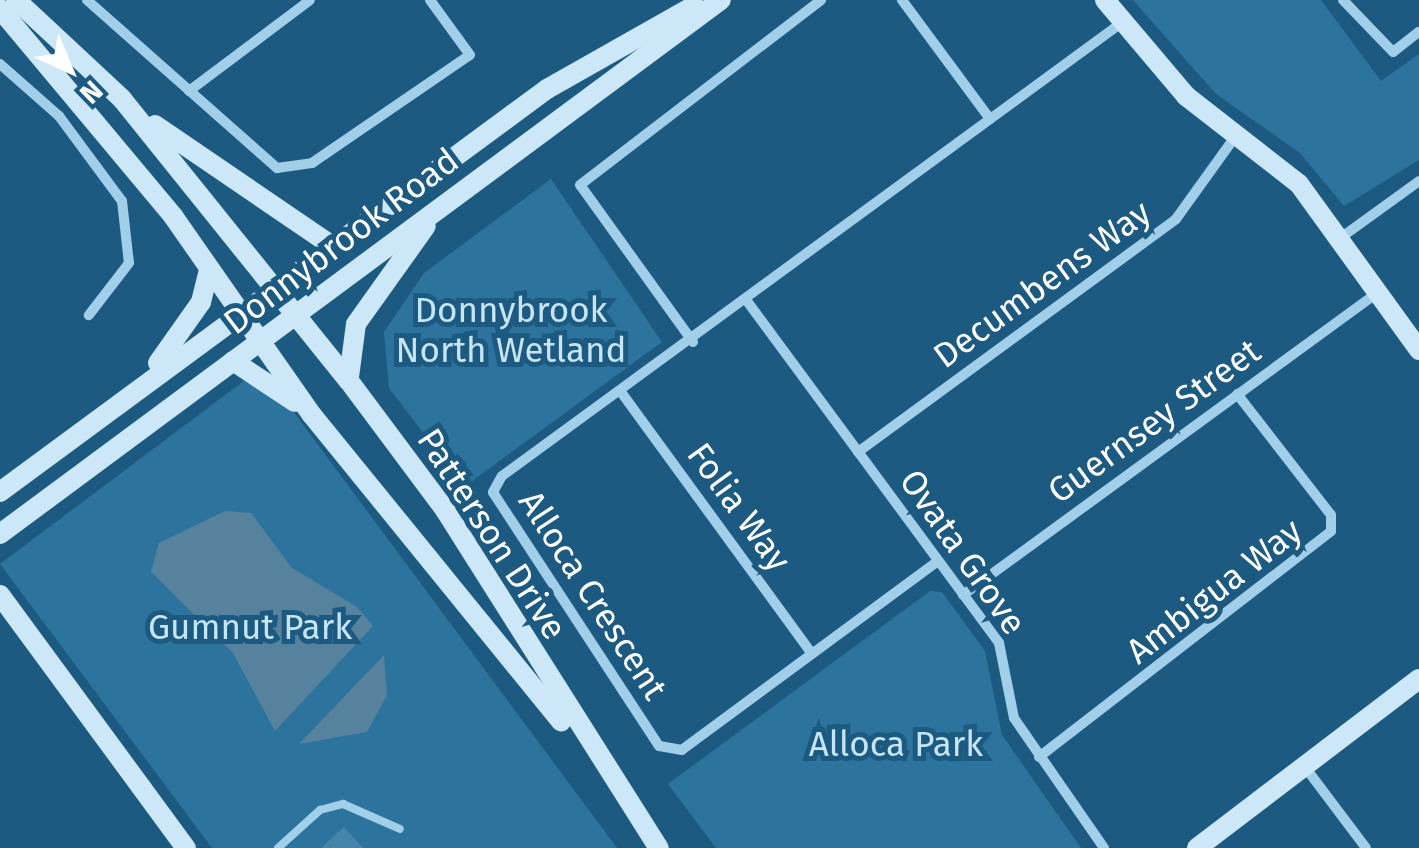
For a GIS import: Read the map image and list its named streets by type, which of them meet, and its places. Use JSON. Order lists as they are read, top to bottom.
{
  "streets": {
    "street": [
      "Donnybrook Road",
      "Decumbens Way",
      "Guernsey Street",
      "Folia Way",
      "Patterson Drive",
      "Ovata Grove",
      "Ambigua Way",
      "Alloca Crescent"
    ]
  },
  "crossings": [
    ["Donnybrook Road", "Patterson Drive"],
    ["Decumbens Way", "Ovata Grove"],
    ["Guernsey Street", "Ovata Grove"],
    ["Guernsey Street", "Ambigua Way"],
    ["Folia Way", "Alloca Crescent"],
    ["Ovata Grove", "Ambigua Way"],
    ["Ovata Grove", "Alloca Crescent"]
  ],
  "parks": ["Donnybrook North Wetland", "Gumnut Park", "Alloca Park"],
  "north": "bottom right"
}
